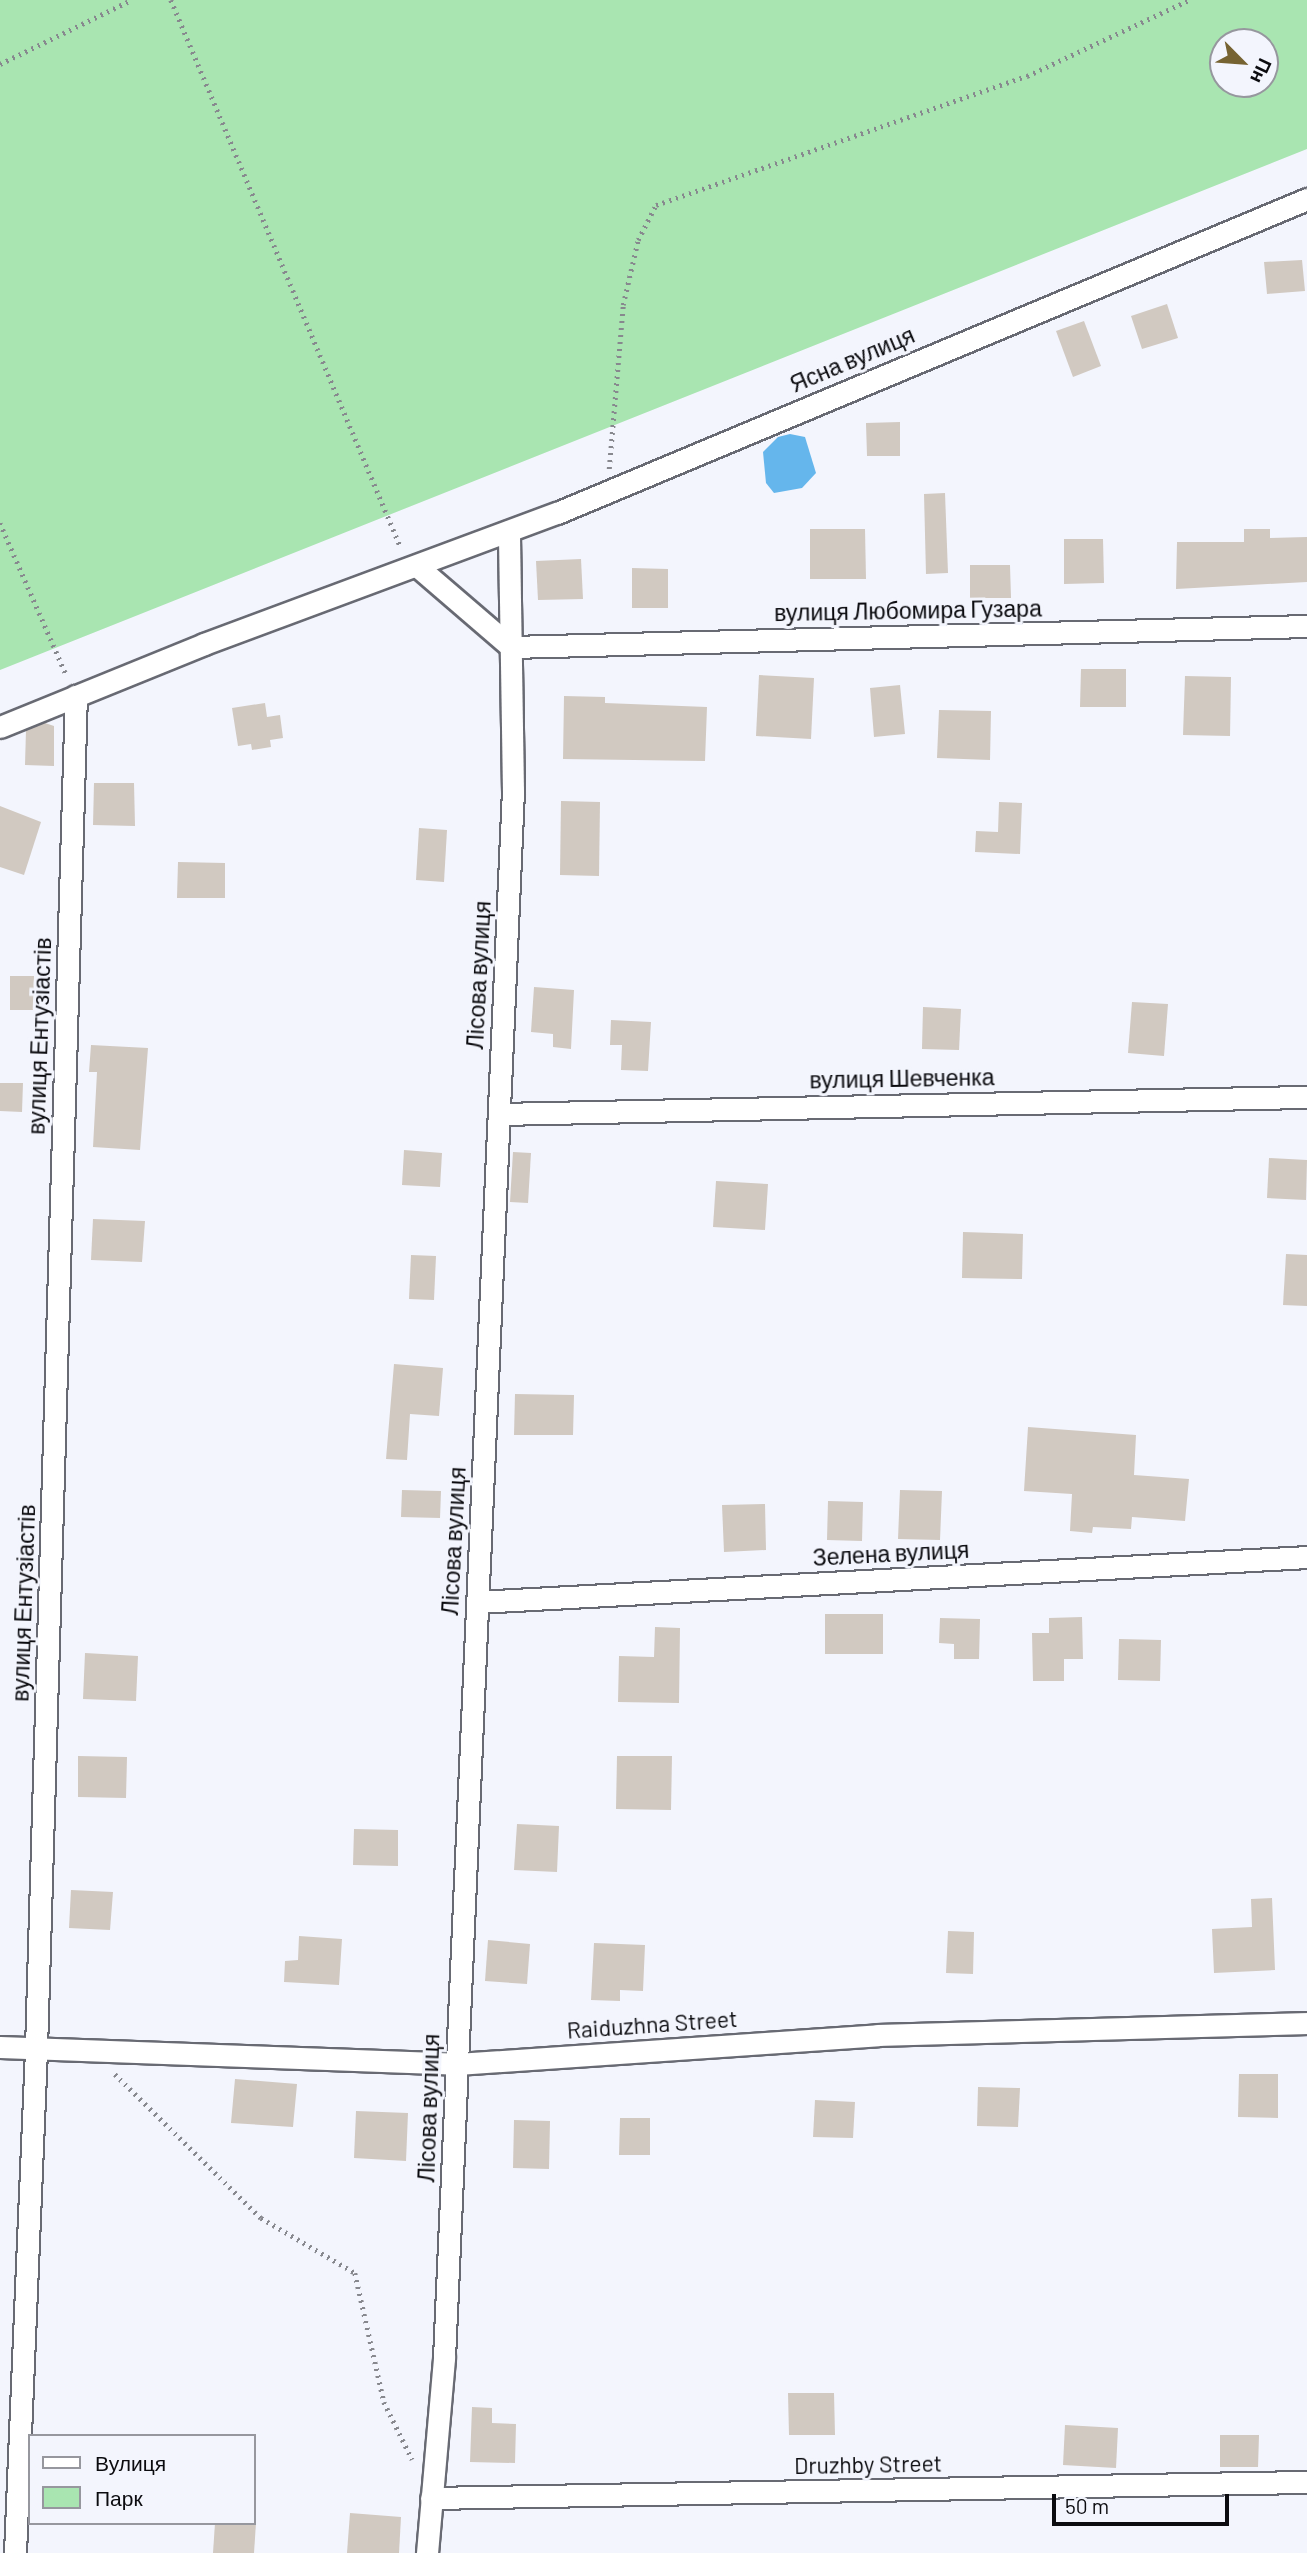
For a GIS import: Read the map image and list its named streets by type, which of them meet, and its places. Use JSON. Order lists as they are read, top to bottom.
{
  "streets": {
    "street": [
      "Ясна вулиця",
      "вулиця Любомира Гузара",
      "Лісова вулиця",
      "вулиця Ентузіастів",
      "вулиця Шевченка",
      "Зелена вулиця",
      "Raiduzhna Street",
      "Druzhby Street"
    ]
  },
  "crossings": [
    ["Ясна вулиця", "Лісова вулиця"],
    ["Ясна вулиця", "вулиця Ентузіастів"],
    ["вулиця Любомира Гузара", "Лісова вулиця"],
    ["Лісова вулиця", "вулиця Шевченка"],
    ["Лісова вулиця", "Зелена вулиця"],
    ["Лісова вулиця", "Raiduzhna Street"],
    ["Лісова вулиця", "Druzhby Street"],
    ["вулиця Ентузіастів", "Raiduzhna Street"]
  ],
  "legend": ["Вулиця", "Парк"],
  "scale_bar": "50 m",
  "north": "bottom right"
}
